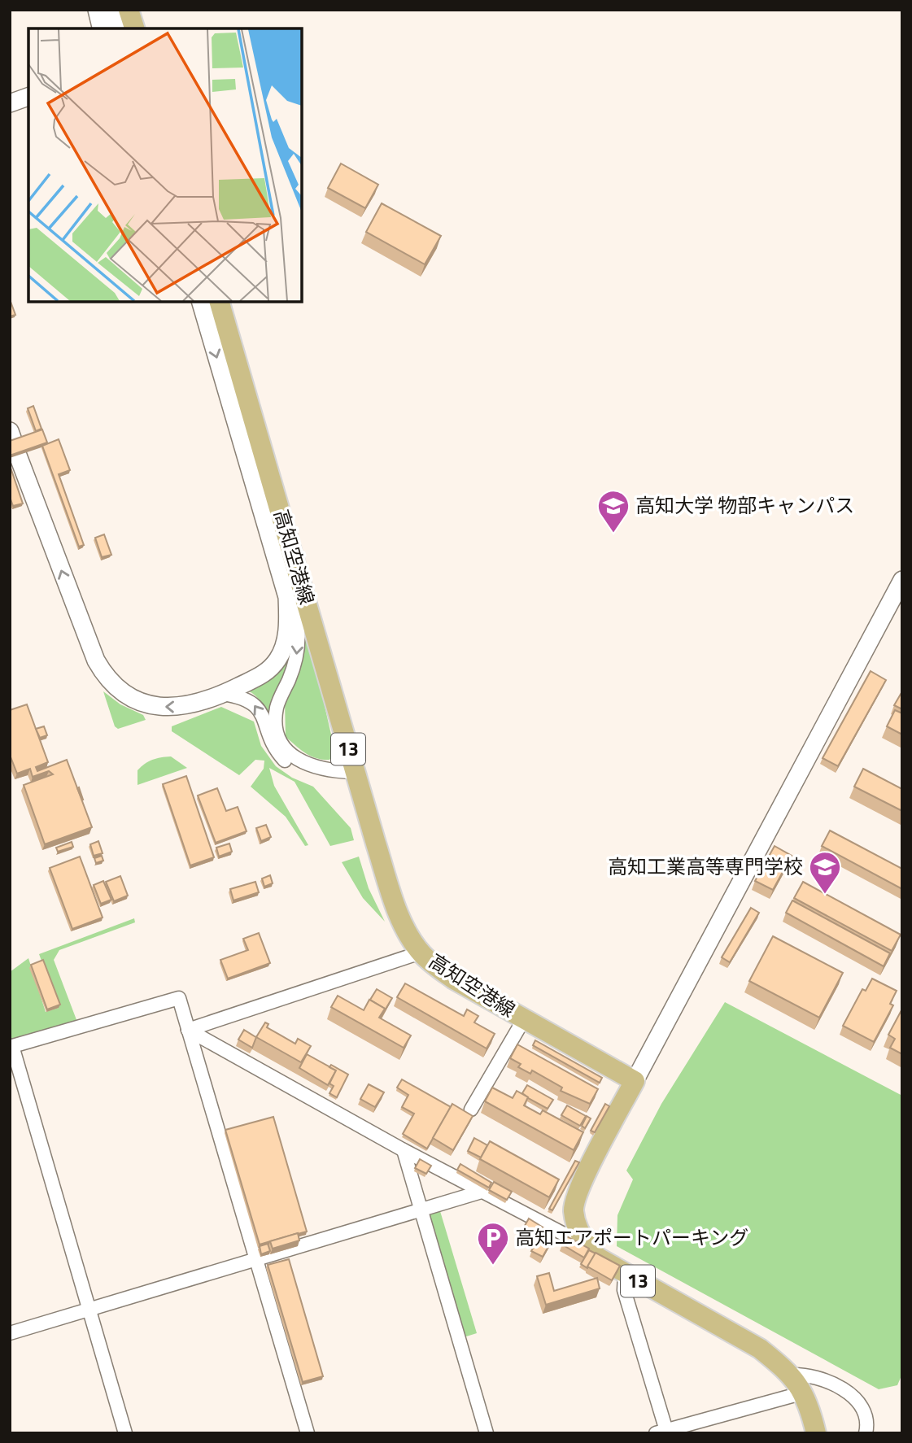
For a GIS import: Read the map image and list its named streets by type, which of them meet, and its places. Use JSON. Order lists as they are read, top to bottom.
{
  "streets": {
    "main road": ["高知空港線", "13"]
  },
  "crossings": [
    ["高知空港線", "13"]
  ],
  "places": {
    "school or university": ["高知大学 物部キャンパス", "高知工業高等専門学校"],
    "parking": ["高知エアポートパーキング"]
  }
}
